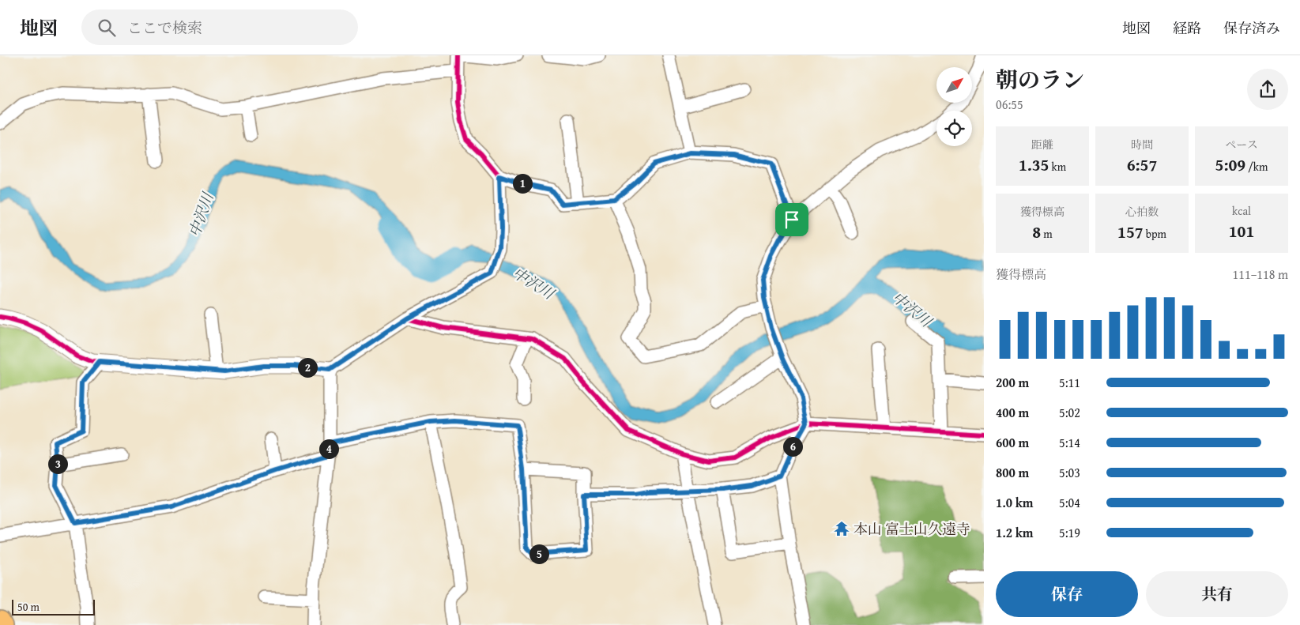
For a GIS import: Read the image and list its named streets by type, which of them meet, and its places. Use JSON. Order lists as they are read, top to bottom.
{
  "water": ["中沢川"],
  "places": {
    "temple": ["本山 富士山久遠寺"]
  },
  "scale_bar": "50 m",
  "north": "top right",
  "page": {
    "header": "地図",
    "search": "ここで検索",
    "nav": ["地図", "経路", "保存済み"],
    "heading": ["朝のラン", "06:55"],
    "stats": [
      ["距離", "1.35 km"],
      ["時間", "6:57"],
      ["ペース", "5:09 /km"],
      ["獲得標高", "8 m"],
      ["心拍数", "157 bpm"],
      ["kcal", "101"]
    ],
    "pins": [
      "1",
      "2",
      "6",
      "4",
      "3",
      "5"
    ],
    "chart": ["獲得標高", "111–118 m"],
    "list": [
      {
        "name": "200 m",
        "note": "5:11"
      },
      {
        "name": "400 m",
        "note": "5:02"
      },
      {
        "name": "600 m",
        "note": "5:14"
      },
      {
        "name": "800 m",
        "note": "5:03"
      },
      {
        "name": "1.0 km",
        "note": "5:04"
      },
      {
        "name": "1.2 km",
        "note": "5:19"
      }
    ],
    "buttons": ["保存", "共有"],
    "scale": "50 m"
  }
}
